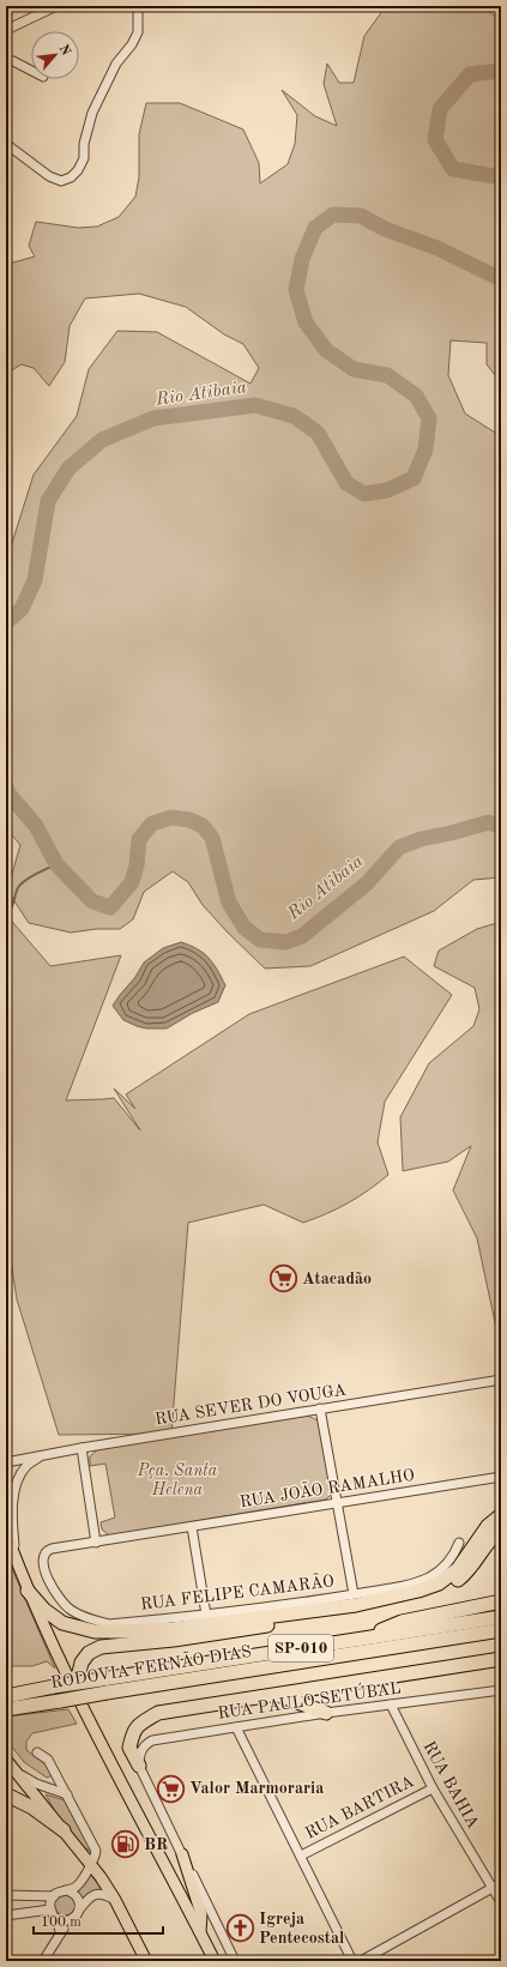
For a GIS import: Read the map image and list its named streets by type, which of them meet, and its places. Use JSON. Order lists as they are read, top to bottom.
{
  "streets": {
    "highway": ["SP-010", "RODOVIA FERNÃO DIAS"],
    "street": [
      "RUA SEVER DO VOUGA",
      "RUA JOÃO RAMALHO",
      "RUA FELIPE CAMARÃO",
      "RUA PAULO SETÚBAL",
      "RUA BAHIA",
      "RUA BARTIRA"
    ]
  },
  "crossings": [
    ["RUA JOÃO RAMALHO", "RUA FELIPE CAMARÃO"],
    ["RUA PAULO SETÚBAL", "RUA BAHIA"],
    ["RUA BAHIA", "RUA BARTIRA"]
  ],
  "water": ["Rio Atibaia"],
  "parks": ["Pça. Santa Helena"],
  "places": {
    "supermarket": ["Atacadão", "Valor Marmoraria"],
    "fuel station": ["BR"],
    "church": ["Igreja Pentecostal"]
  },
  "scale_bar": "100 m",
  "north": "top right"
}
